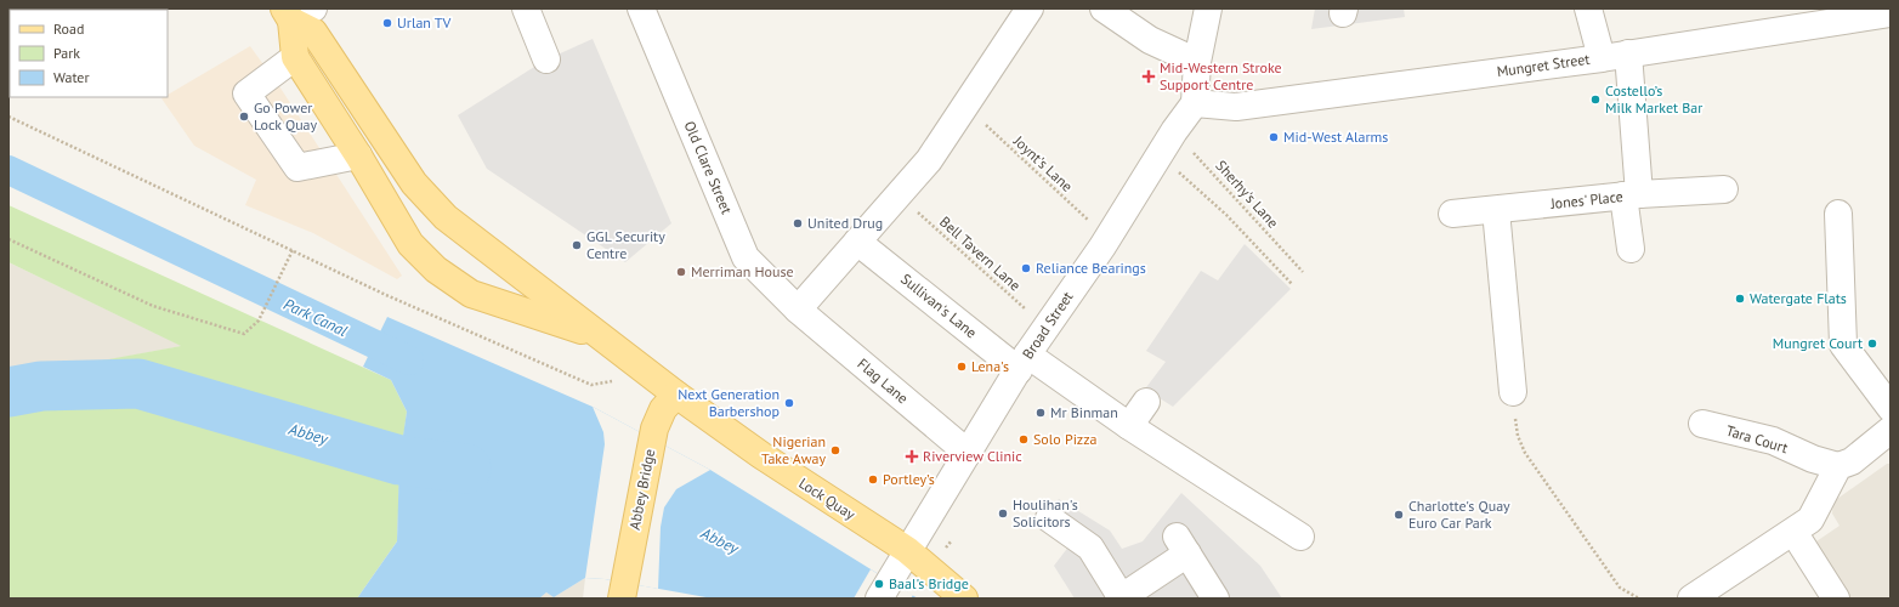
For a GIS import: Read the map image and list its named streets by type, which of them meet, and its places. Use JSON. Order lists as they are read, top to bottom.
{
  "streets": {
    "main road": ["Abbey Bridge", "Lock Quay"],
    "street": [
      "Mungret Street",
      "Old Clare Street",
      "Jones' Place",
      "Sullivan's Lane",
      "Broad Street",
      "Flag Lane",
      "Tara Court"
    ],
    "path": ["Joynt's Lane", "Sherhy's Lane", "Bell Tavern Lane"]
  },
  "crossings": [
    ["Mungret Street", "Jones' Place"],
    ["Mungret Street", "Broad Street"],
    ["Joynt's Lane", "Broad Street"],
    ["Old Clare Street", "Flag Lane"],
    ["Sherhy's Lane", "Broad Street"],
    ["Bell Tavern Lane", "Broad Street"],
    ["Sullivan's Lane", "Broad Street"],
    ["Broad Street", "Flag Lane"],
    ["Broad Street", "Lock Quay"],
    ["Abbey Bridge", "Lock Quay"]
  ],
  "water": ["Park Canal", "Abbey"],
  "places": {
    "other": [
      "Urlan TV",
      "Costello’s Milk Market Bar",
      "Go Power Lock Quay",
      "Mid-West Alarms",
      "United Drug",
      "GGL Security Centre",
      "Reliance Bearings",
      "Merriman House",
      "Watergate Flats",
      "Mungret Court",
      "Lena's",
      "Next Generation Barbershop",
      "Mr Binman",
      "Solo Pizza",
      "Nigerian Take Away",
      "Portley’s",
      "Houlihan's Solicitors",
      "Charlotte's Quay Euro Car Park",
      "Baal's Bridge"
    ],
    "health": ["Mid-Western Stroke Support Centre", "Riverview Clinic"]
  },
  "legend": ["Road", "Park", "Water"]
}
